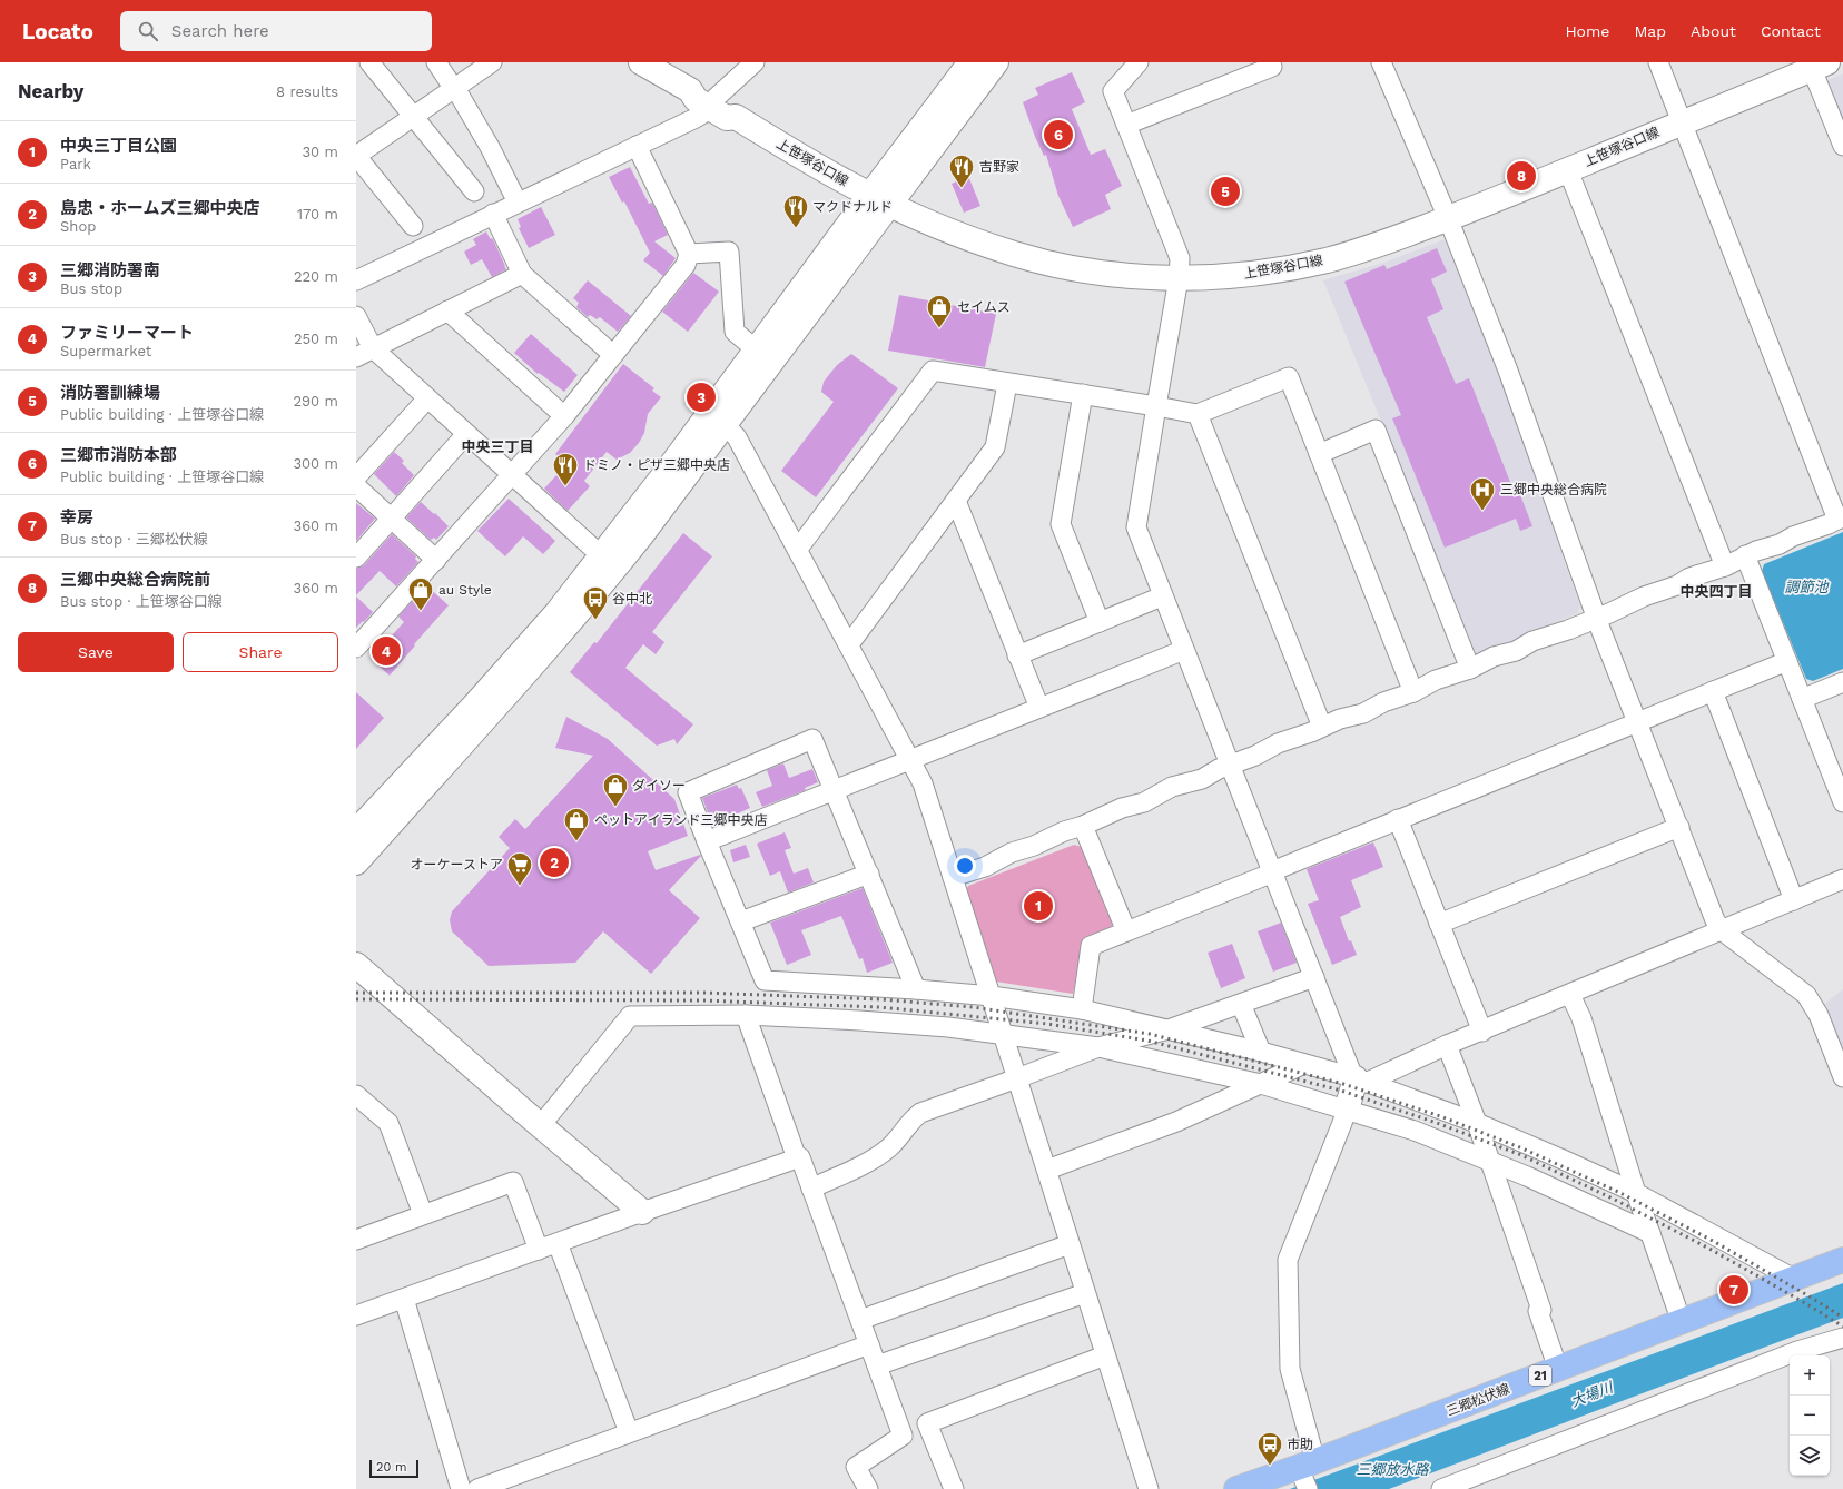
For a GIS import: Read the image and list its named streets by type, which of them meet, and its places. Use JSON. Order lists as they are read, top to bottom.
{
  "streets": {
    "main road": ["21", "三郷松伏線"],
    "street": ["上笹塚谷口線"]
  },
  "districts": ["中央三丁目", "中央四丁目"],
  "water": ["調節池", "大場川", "三郷放水路"],
  "places": {
    "restaurant": ["吉野家", "マクドナルド", "ドミノ・ピザ三郷中央店"],
    "shop": [
      "セイムス",
      "au Style",
      "ダイソー",
      "ペットアイランド三郷中央店"
    ],
    "hospital": ["三郷中央総合病院"],
    "bus stop": ["谷中北", "市助"],
    "supermarket": ["オーケーストア"]
  },
  "scale_bar": "20 m",
  "page": {
    "header": "Locato",
    "search": "Search here",
    "nav": [
      "Home",
      "Map",
      "About",
      "Contact"
    ],
    "heading": ["Nearby", "8 results"],
    "pins": [
      "6",
      "8",
      "5",
      "3",
      "4",
      "2",
      "1",
      "7"
    ],
    "list": [
      {
        "mark": "1",
        "name": "中央三丁目公園",
        "note": "Park",
        "value": "30 m"
      },
      {
        "mark": "2",
        "name": "島忠・ホームズ三郷中央店",
        "note": "Shop",
        "value": "170 m"
      },
      {
        "mark": "3",
        "name": "三郷消防署南",
        "note": "Bus stop",
        "value": "220 m"
      },
      {
        "mark": "4",
        "name": "ファミリーマート",
        "note": "Supermarket",
        "value": "250 m"
      },
      {
        "mark": "5",
        "name": "消防署訓練場",
        "note": "Public building · 上笹塚谷口線",
        "value": "290 m"
      },
      {
        "mark": "6",
        "name": "三郷市消防本部",
        "note": "Public building · 上笹塚谷口線",
        "value": "300 m"
      },
      {
        "mark": "7",
        "name": "幸房",
        "note": "Bus stop · 三郷松伏線",
        "value": "360 m"
      },
      {
        "mark": "8",
        "name": "三郷中央総合病院前",
        "note": "Bus stop · 上笹塚谷口線",
        "value": "360 m"
      }
    ],
    "buttons": ["Save", "Share"],
    "map_buttons": ["+", "−"],
    "scale": "20 m"
  }
}
